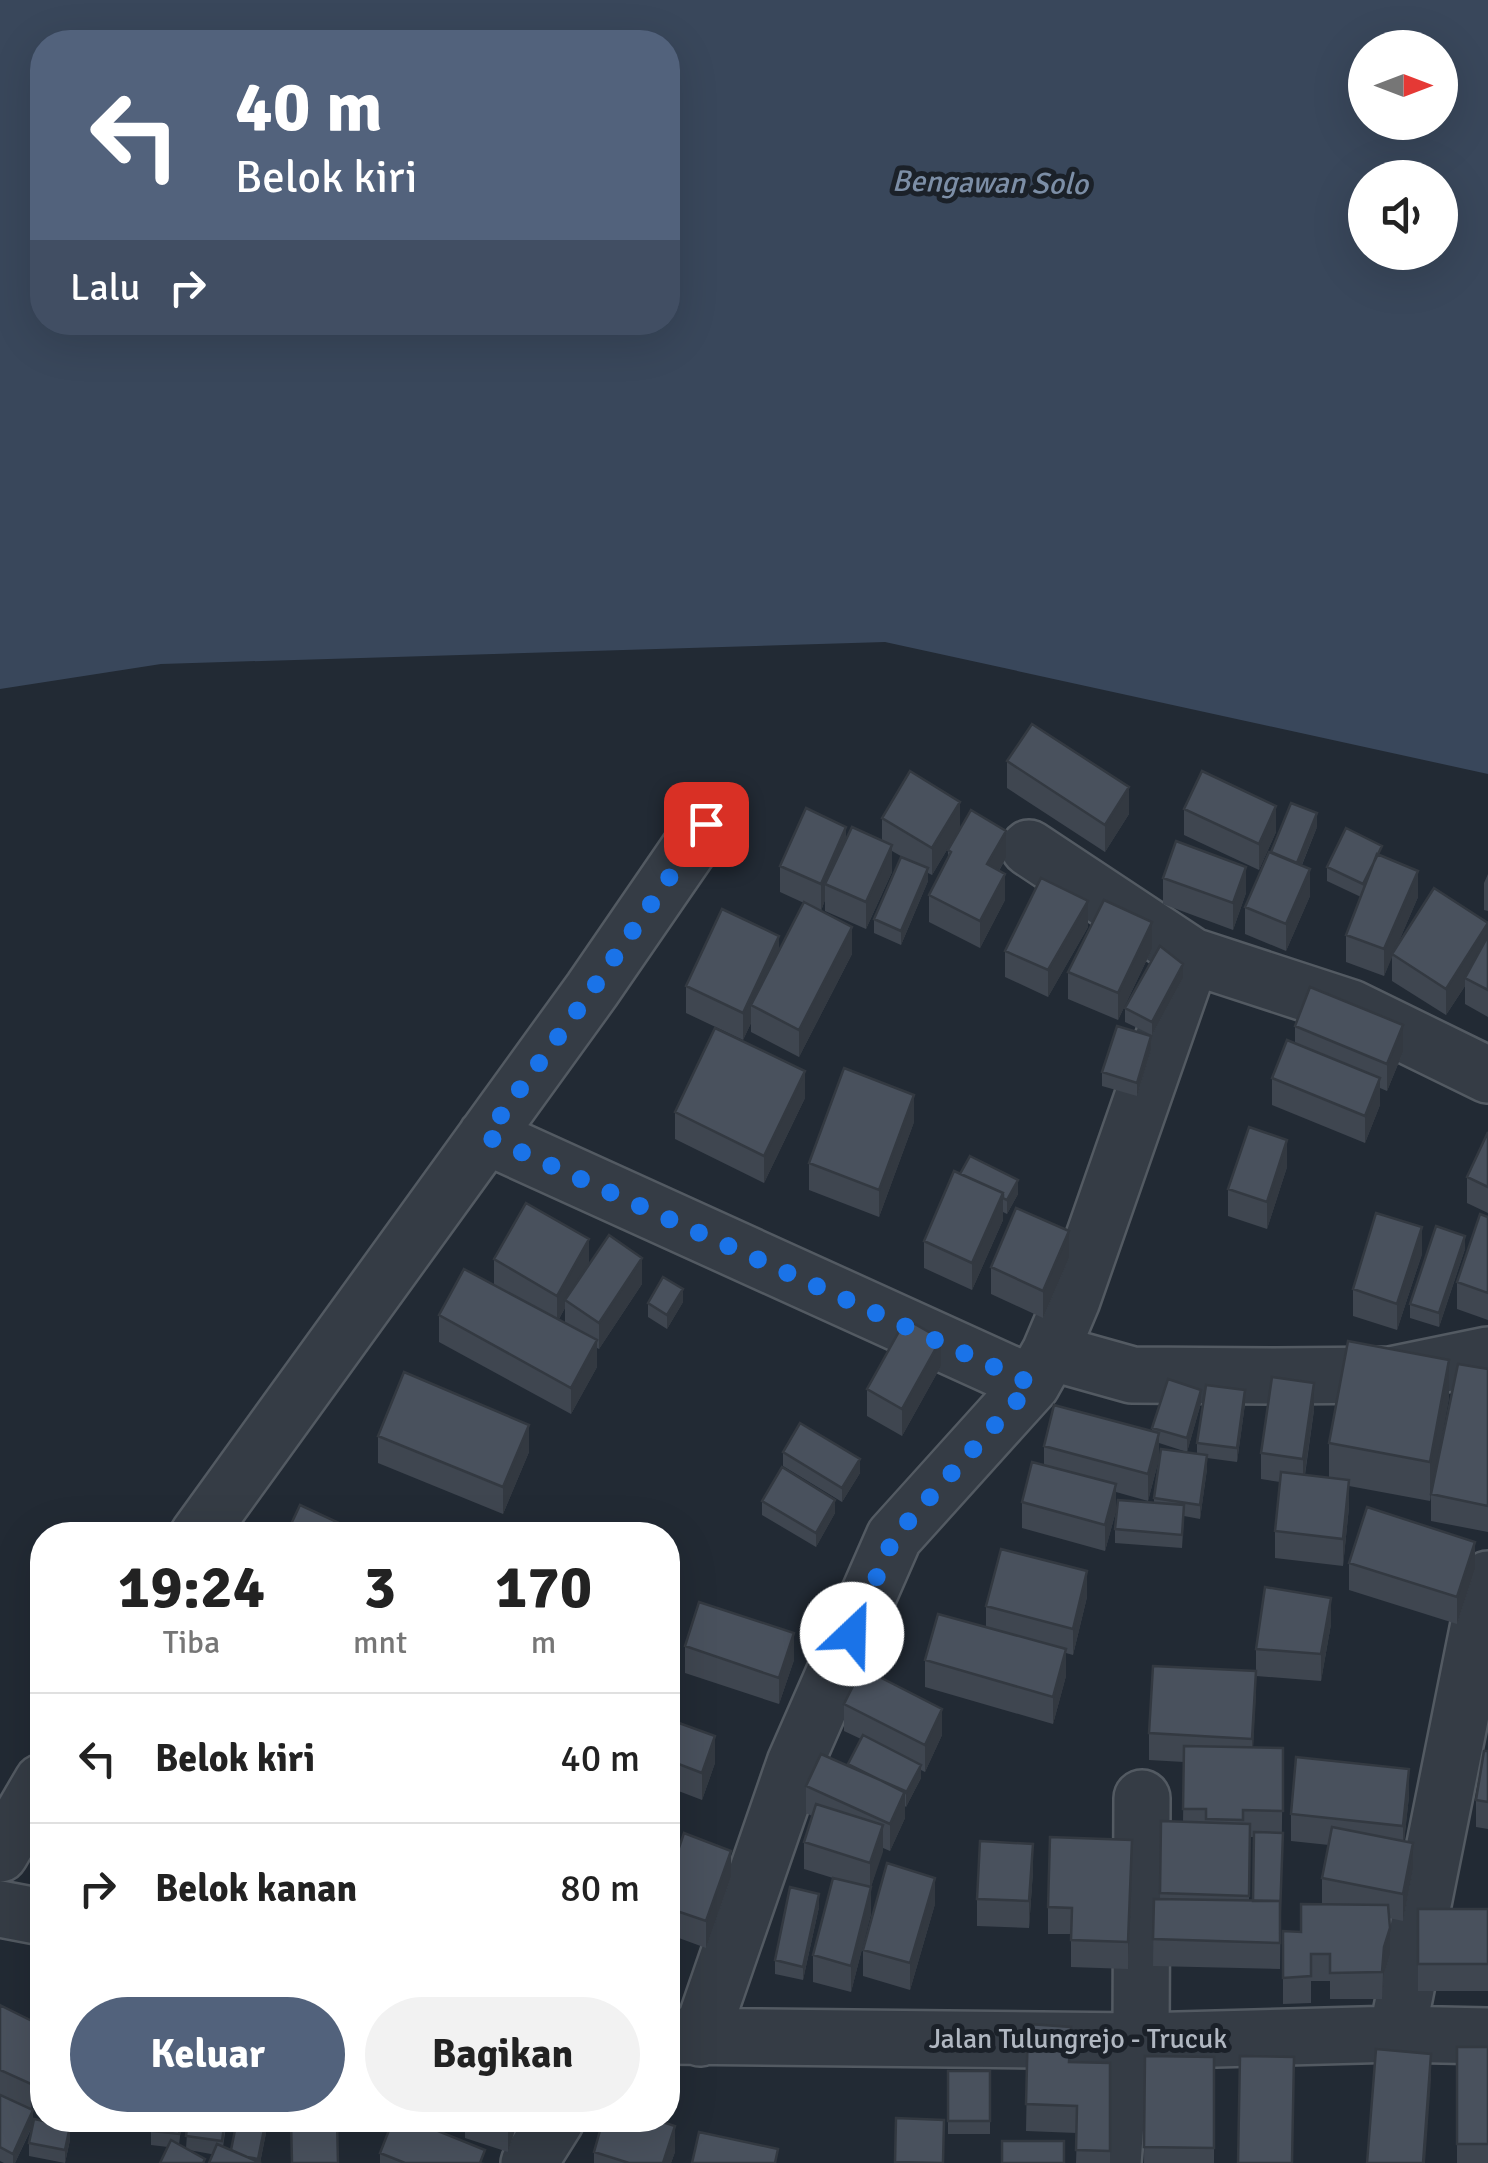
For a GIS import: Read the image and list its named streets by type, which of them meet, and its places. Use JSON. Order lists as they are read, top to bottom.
{
  "streets": {
    "street": ["Jalan Tulungrejo - Trucuk"]
  },
  "water": ["Bengawan Solo"],
  "north": "right",
  "page": {
    "turn": ["40 m", "Belok kiri"],
    "then": "Lalu",
    "eta": [
      "19:24",
      "Tiba",
      "3",
      "mnt",
      "170",
      "m"
    ],
    "list": [
      {
        "name": "Belok kiri",
        "value": "40 m"
      },
      {
        "name": "Belok kanan",
        "value": "80 m"
      }
    ],
    "buttons": ["Keluar", "Bagikan"]
  }
}
